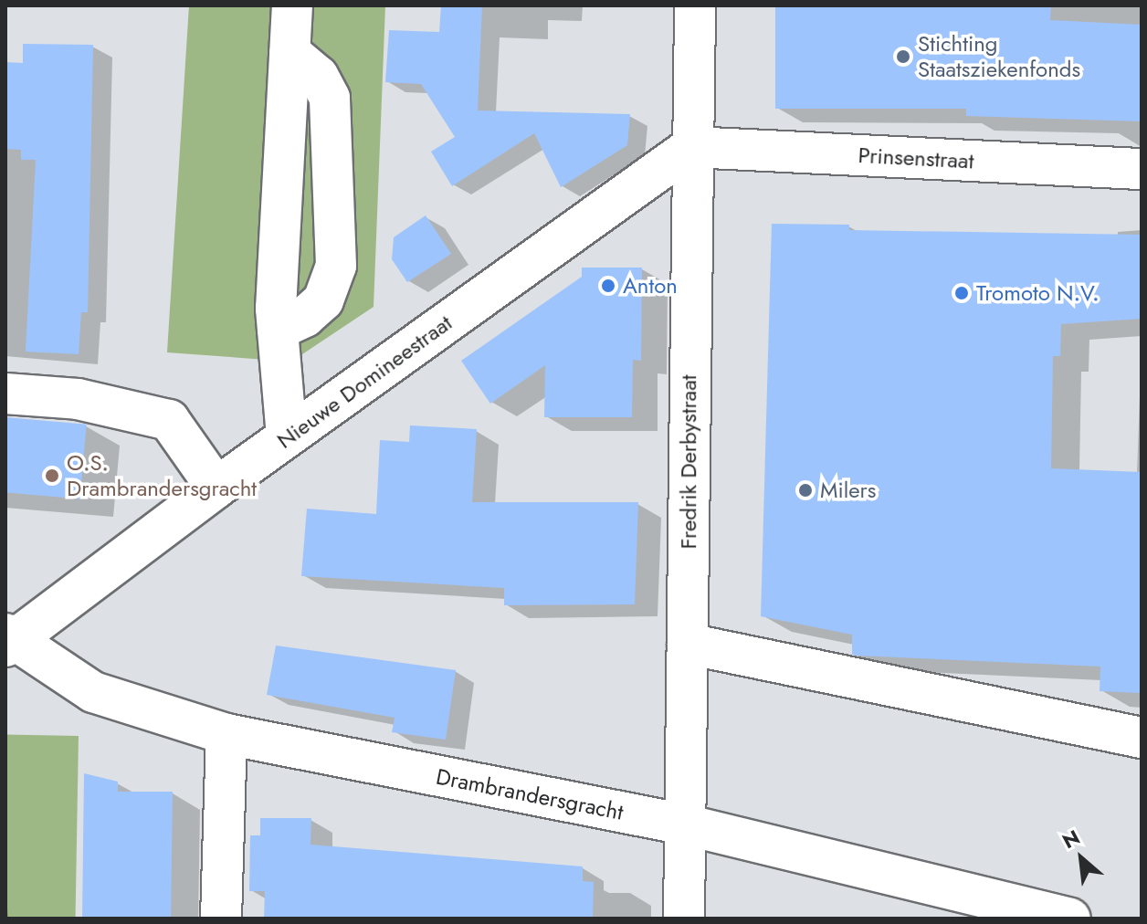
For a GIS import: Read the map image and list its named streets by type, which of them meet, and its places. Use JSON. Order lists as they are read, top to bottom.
{
  "streets": {
    "street": [
      "Prinsenstraat",
      "Nieuwe Domineestraat",
      "Fredrik Derbystraat",
      "Drambrandersgracht"
    ]
  },
  "crossings": [
    ["Prinsenstraat", "Nieuwe Domineestraat"],
    ["Prinsenstraat", "Fredrik Derbystraat"],
    ["Nieuwe Domineestraat", "Fredrik Derbystraat"],
    ["Nieuwe Domineestraat", "Drambrandersgracht"],
    ["Fredrik Derbystraat", "Drambrandersgracht"]
  ],
  "places": [
    "Stichting Staatsziekenfonds",
    "Anton",
    "Tromoto N.V.",
    "O.S. Drambrandersgracht",
    "Milers"
  ],
  "north": "top left"
}
